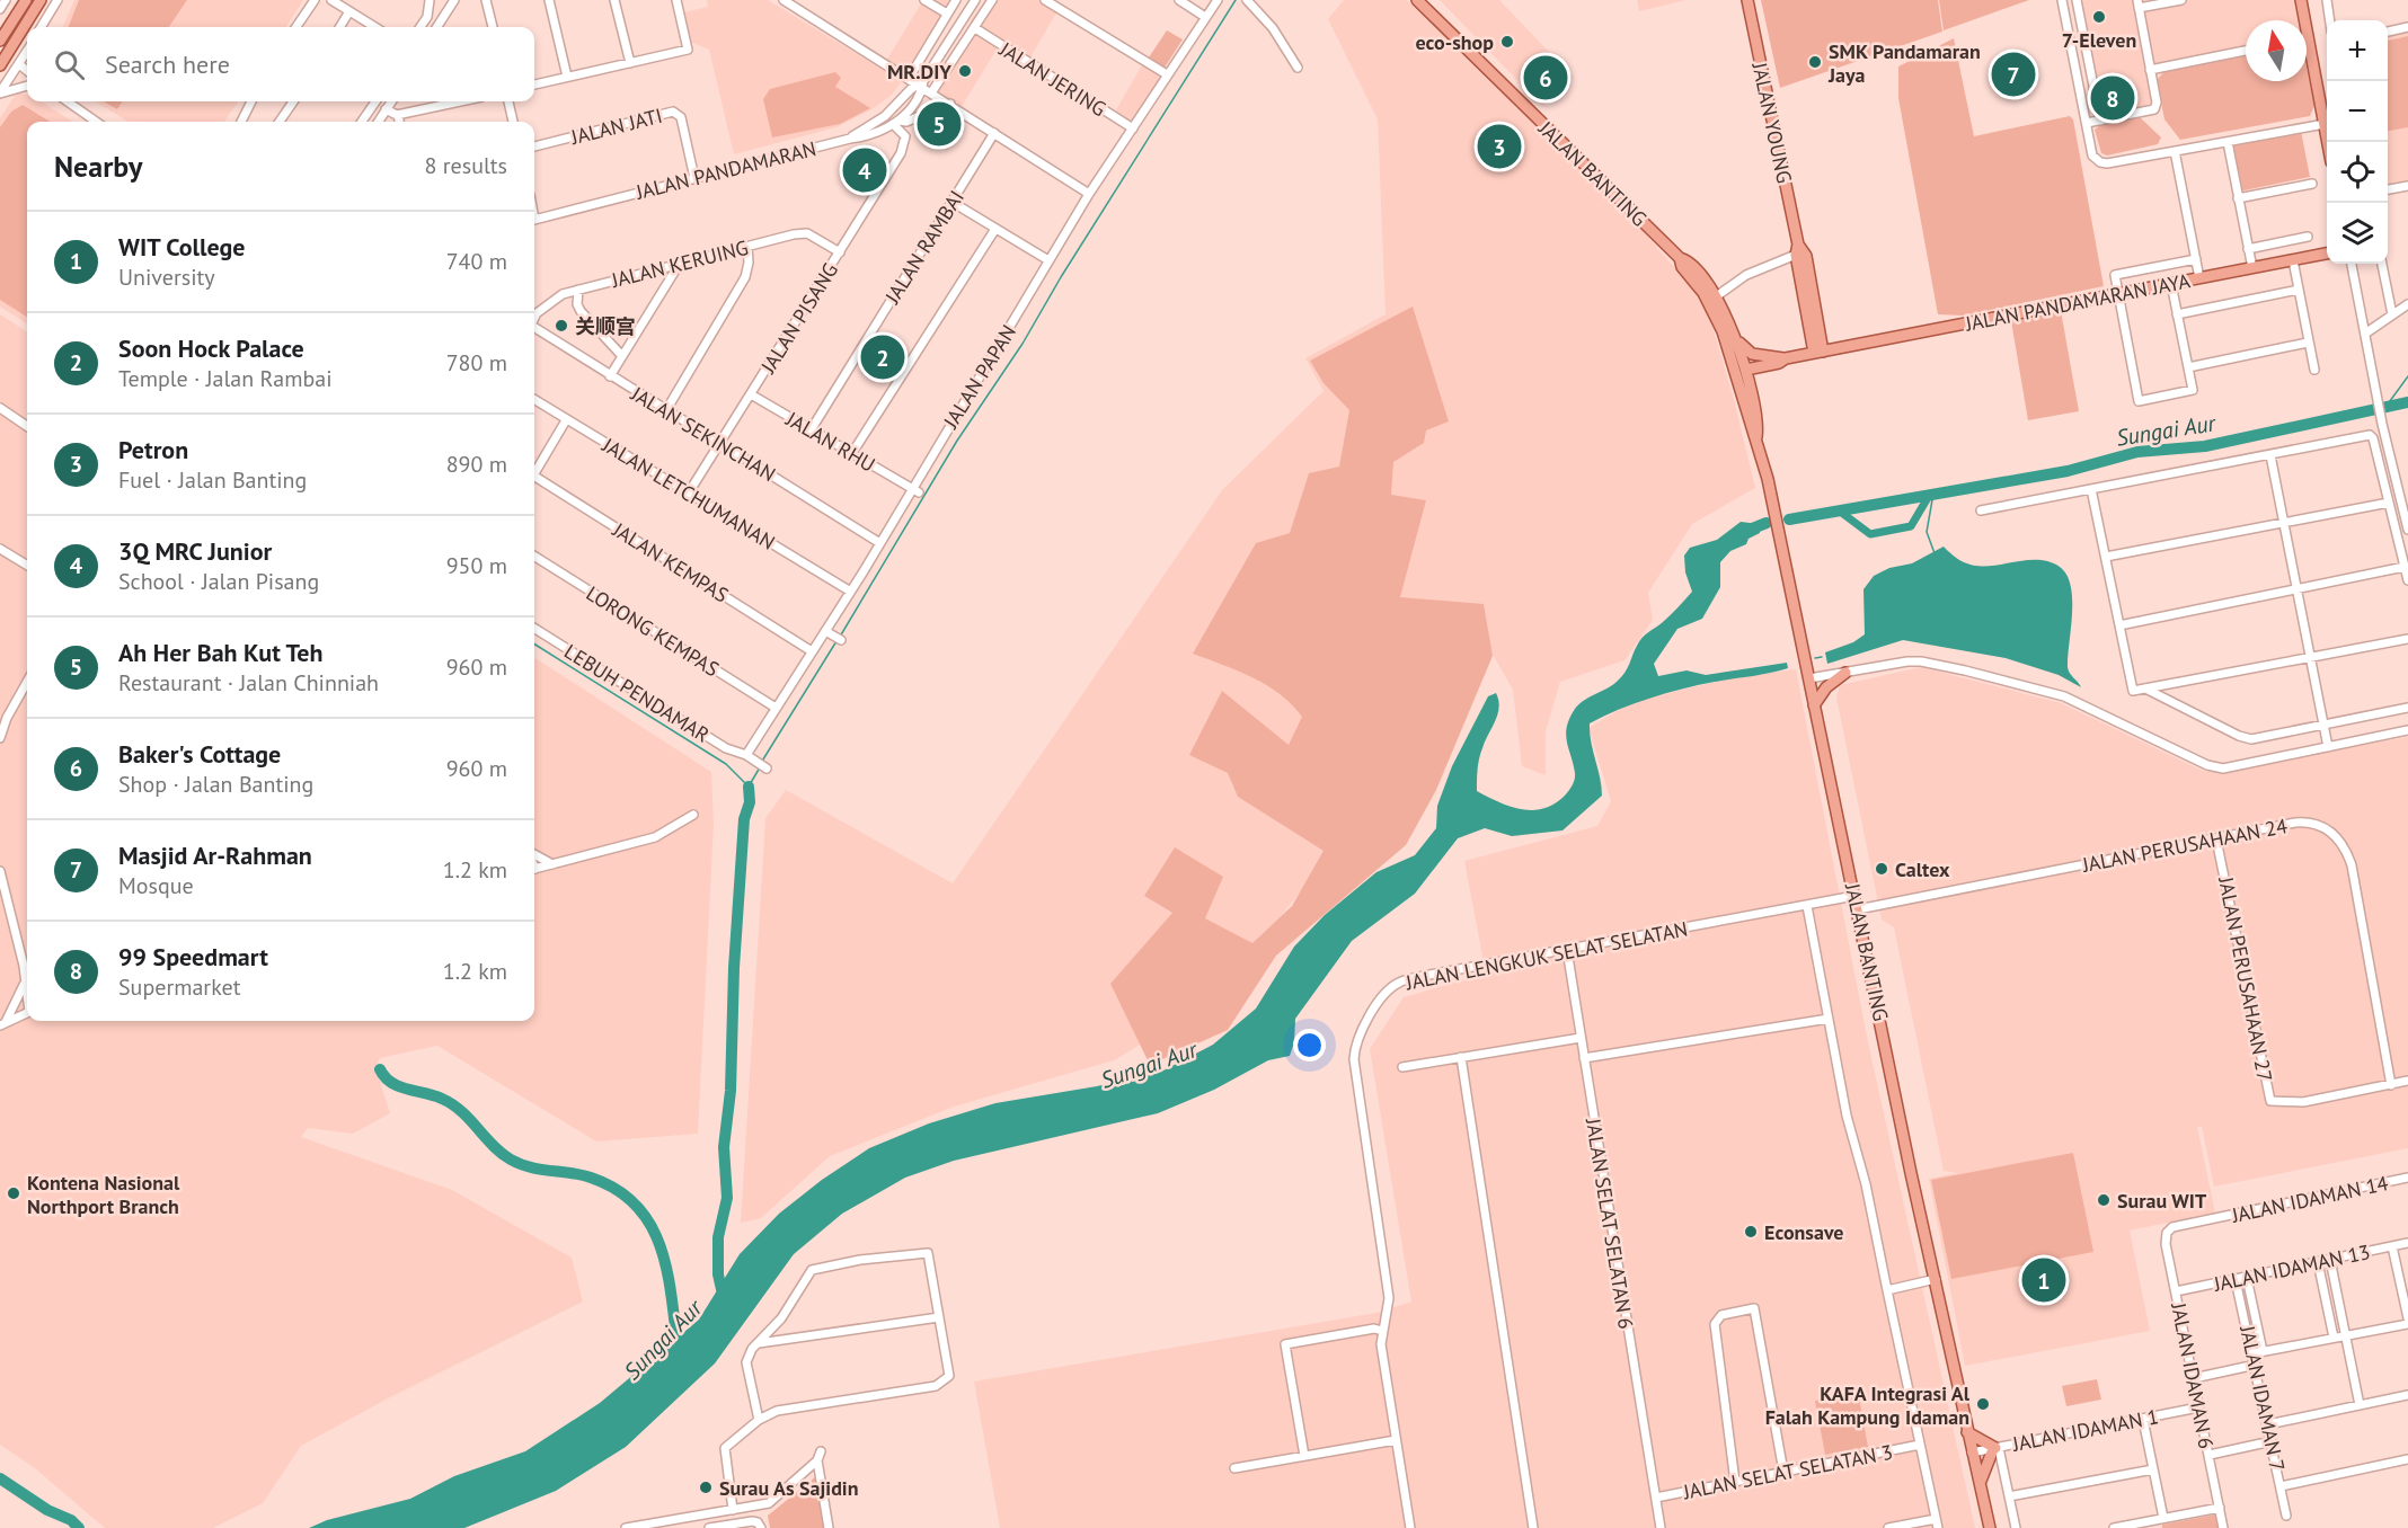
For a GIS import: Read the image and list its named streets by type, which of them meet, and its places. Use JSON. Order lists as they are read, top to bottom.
{
  "streets": {
    "main road": ["JALAN YOUNG", "JALAN BANTING", "JALAN PANDAMARAN JAYA"],
    "street": [
      "JALAN JERING",
      "JALAN JATI",
      "JALAN PANDAMARAN",
      "JALAN RAMBAI",
      "JALAN KERUING",
      "JALAN PISANG",
      "JALAN PAPAN",
      "JALAN SEKINCHAN",
      "JALAN RHU",
      "JALAN LETCHUMANAN",
      "JALAN KEMPAS",
      "LORONG KEMPAS",
      "LEBUH PENDAMAR",
      "JALAN PERUSAHAAN 24",
      "JALAN LENGKUK SELAT SELATAN",
      "JALAN PERUSAHAAN 27",
      "JALAN IDAMAN 14",
      "JALAN SELAT SELATAN 6",
      "JALAN IDAMAN 13",
      "JALAN IDAMAN 6",
      "JALAN IDAMAN 7",
      "JALAN IDAMAN 1",
      "JALAN SELAT SELATAN 3"
    ]
  },
  "crossings": [
    ["JALAN JERING", "JALAN PAPAN"],
    ["JALAN YOUNG", "JALAN PANDAMARAN JAYA"],
    ["JALAN JATI", "JALAN PANDAMARAN"],
    ["JALAN PANDAMARAN", "JALAN PISANG"],
    ["JALAN BANTING", "JALAN PERUSAHAAN 24"],
    ["JALAN BANTING", "JALAN LENGKUK SELAT SELATAN"],
    ["JALAN BANTING", "JALAN IDAMAN 1"],
    ["JALAN RAMBAI", "JALAN RHU"],
    ["JALAN KERUING", "JALAN PISANG"],
    ["JALAN PISANG", "JALAN SEKINCHAN"],
    ["JALAN PISANG", "JALAN RHU"],
    ["JALAN PISANG", "JALAN LETCHUMANAN"],
    ["JALAN PAPAN", "JALAN SEKINCHAN"],
    ["JALAN PAPAN", "JALAN RHU"],
    ["JALAN PAPAN", "JALAN LETCHUMANAN"],
    ["JALAN PAPAN", "JALAN KEMPAS"],
    ["JALAN PAPAN", "LORONG KEMPAS"],
    ["JALAN PAPAN", "LEBUH PENDAMAR"],
    ["JALAN PERUSAHAAN 24", "JALAN PERUSAHAAN 27"],
    ["JALAN LENGKUK SELAT SELATAN", "JALAN SELAT SELATAN 6"],
    ["JALAN IDAMAN 14", "JALAN IDAMAN 6"],
    ["JALAN SELAT SELATAN 6", "JALAN SELAT SELATAN 3"],
    ["JALAN IDAMAN 13", "JALAN IDAMAN 6"],
    ["JALAN IDAMAN 13", "JALAN IDAMAN 7"],
    ["JALAN IDAMAN 6", "JALAN IDAMAN 1"]
  ],
  "water": ["Sungai Aur"],
  "places": [
    "7-Eleven",
    "eco-shop",
    "SMK Pandamaran Jaya",
    "MR.DIY",
    "关顺宫",
    "Caltex",
    "Kontena Nasional Northport Branch",
    "Surau WIT",
    "Econsave",
    "KAFA Integrasi Al Falah Kampung Idaman",
    "Surau As Sajidin"
  ],
  "north": "top",
  "page": {
    "map_buttons": ["+", "−"],
    "search": "Search here",
    "pins": [
      "7",
      "6",
      "8",
      "5",
      "3",
      "4",
      "2",
      "1"
    ],
    "heading": ["Nearby", "8 results"],
    "list": [
      {
        "mark": "1",
        "name": "WIT College",
        "note": "University",
        "value": "740 m"
      },
      {
        "mark": "2",
        "name": "Soon Hock Palace",
        "note": "Temple · Jalan Rambai",
        "value": "780 m"
      },
      {
        "mark": "3",
        "name": "Petron",
        "note": "Fuel · Jalan Banting",
        "value": "890 m"
      },
      {
        "mark": "4",
        "name": "3Q MRC Junior",
        "note": "School · Jalan Pisang",
        "value": "950 m"
      },
      {
        "mark": "5",
        "name": "Ah Her Bah Kut Teh",
        "note": "Restaurant · Jalan Chinniah",
        "value": "960 m"
      },
      {
        "mark": "6",
        "name": "Baker's Cottage",
        "note": "Shop · Jalan Banting",
        "value": "960 m"
      },
      {
        "mark": "7",
        "name": "Masjid Ar-Rahman",
        "note": "Mosque",
        "value": "1.2 km"
      },
      {
        "mark": "8",
        "name": "99 Speedmart",
        "note": "Supermarket",
        "value": "1.2 km"
      }
    ]
  }
}
